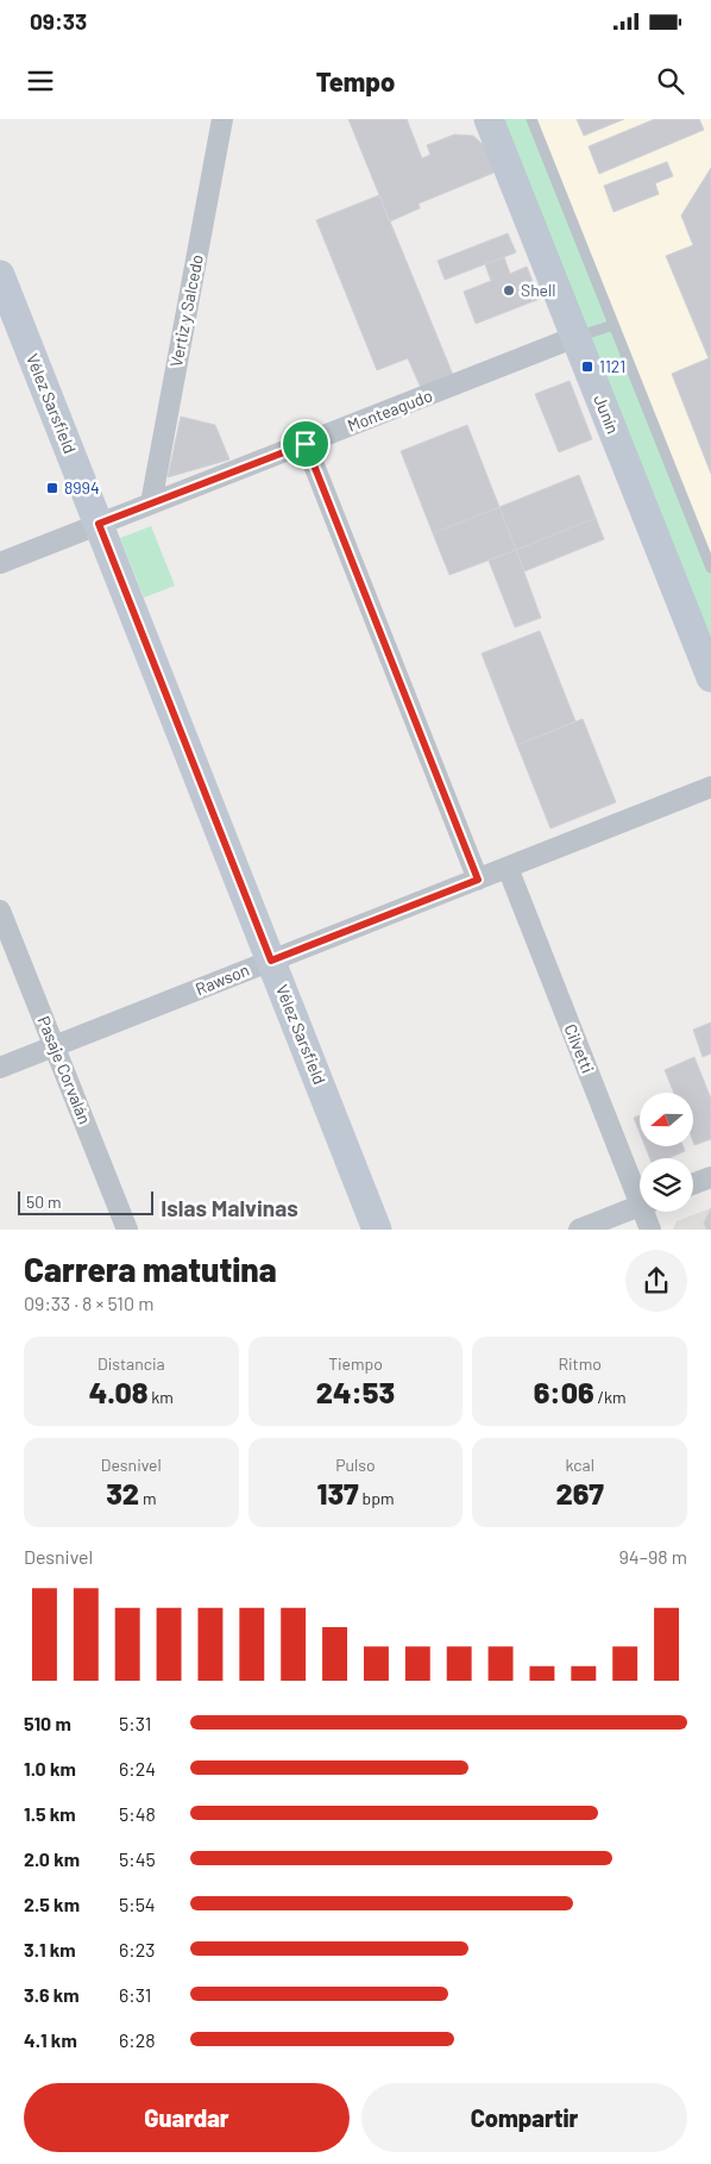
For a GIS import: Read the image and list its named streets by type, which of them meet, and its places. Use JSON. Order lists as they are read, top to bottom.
{
  "streets": {
    "main road": ["Vélez Sarsfield", "Junín"],
    "street": [
      "Vertiz y Salcedo",
      "Monteagudo",
      "Rawson",
      "Cilvetti",
      "Pasaje Corvalán"
    ]
  },
  "crossings": [
    ["Vertiz y Salcedo", "Monteagudo"],
    ["Vélez Sarsfield", "Monteagudo"],
    ["Vélez Sarsfield", "Rawson"],
    ["Monteagudo", "Junín"],
    ["Rawson", "Cilvetti"],
    ["Rawson", "Pasaje Corvalán"]
  ],
  "districts": ["Islas Malvinas"],
  "places": {
    "other": ["Shell"],
    "transit": ["1121", "8994"]
  },
  "scale_bar": "50 m",
  "north": "left",
  "page": {
    "status": "09:33",
    "header": "Tempo",
    "scale": "50 m",
    "heading": ["Carrera matutina", "09:33 · 8 × 510 m"],
    "stats": [
      ["Distancia", "4.08 km"],
      ["Tiempo", "24:53"],
      ["Ritmo", "6:06 /km"],
      ["Desnivel", "32 m"],
      ["Pulso", "137 bpm"],
      ["kcal", "267"]
    ],
    "chart": ["Desnivel", "94–98 m"],
    "list": [
      {
        "name": "510 m",
        "note": "5:31"
      },
      {
        "name": "1.0 km",
        "note": "6:24"
      },
      {
        "name": "1.5 km",
        "note": "5:48"
      },
      {
        "name": "2.0 km",
        "note": "5:45"
      },
      {
        "name": "2.5 km",
        "note": "5:54"
      },
      {
        "name": "3.1 km",
        "note": "6:23"
      },
      {
        "name": "3.6 km",
        "note": "6:31"
      },
      {
        "name": "4.1 km",
        "note": "6:28"
      }
    ],
    "buttons": ["Guardar", "Compartir"]
  }
}
